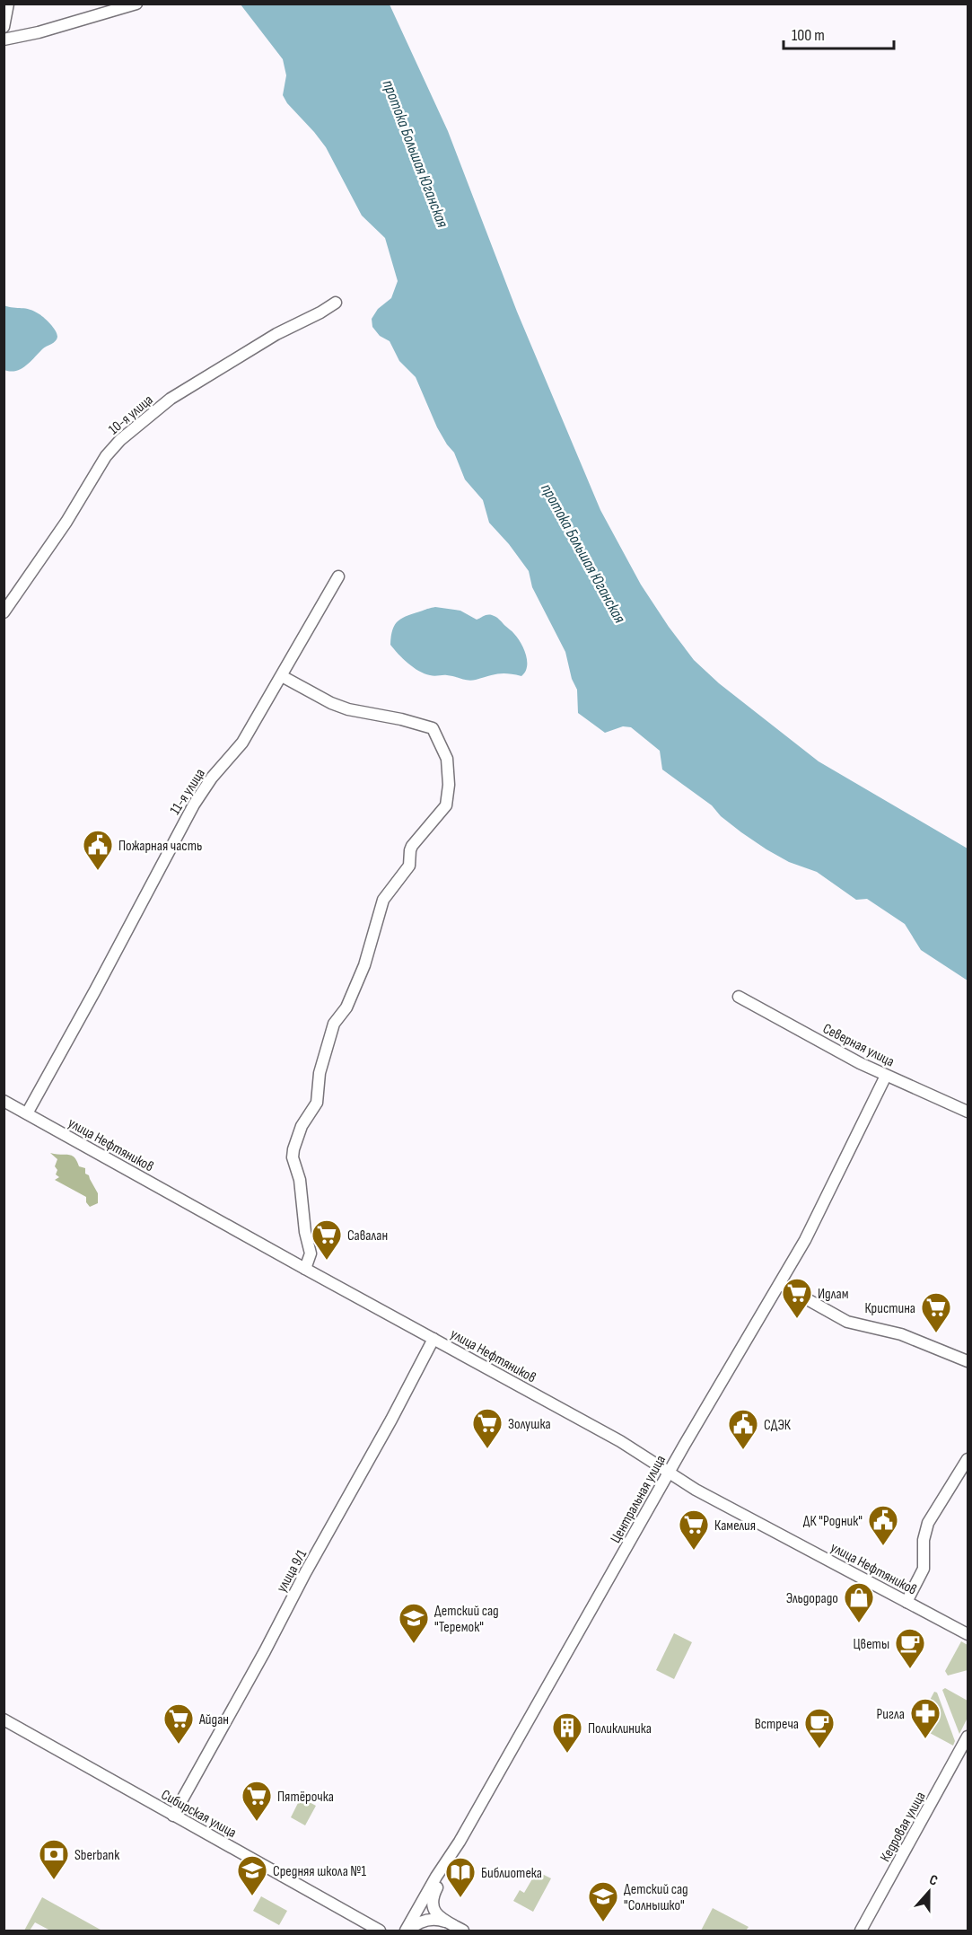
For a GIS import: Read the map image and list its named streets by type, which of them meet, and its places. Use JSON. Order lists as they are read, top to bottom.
{
  "streets": {
    "street": [
      "10-я улица",
      "11-я улица",
      "Северная улица",
      "улица Нефтяников",
      "Центральная улица",
      "улица 9/1",
      "Сибирская улица",
      "Кедровая улица"
    ]
  },
  "crossings": [
    ["11-я улица", "улица Нефтяников"],
    ["Северная улица", "Центральная улица"],
    ["улица Нефтяников", "Центральная улица"],
    ["улица Нефтяников", "улица 9/1"],
    ["улица 9/1", "Сибирская улица"]
  ],
  "water": ["протока Большая Юганская"],
  "places": {
    "public building": ["Пожарная часть", "СДЭК", "ДК \"Родник\""],
    "supermarket": [
      "Савалан",
      "Идлам",
      "Кристина",
      "Золушка",
      "Камелия",
      "Айдан",
      "Пятёрочка"
    ],
    "shop": ["Эльдорадо"],
    "school or university": ["Детский сад \"Теремок\"", "Средняя школа №1", "Детский сад \"Солнышко\""],
    "cafe": ["Цветы", "Встреча"],
    "pharmacy": ["Ригла"],
    "building": ["Поликлиника"],
    "bank": ["Sberbank"],
    "library": ["Библиотека"]
  },
  "scale_bar": "100 m",
  "north": "top"
}
